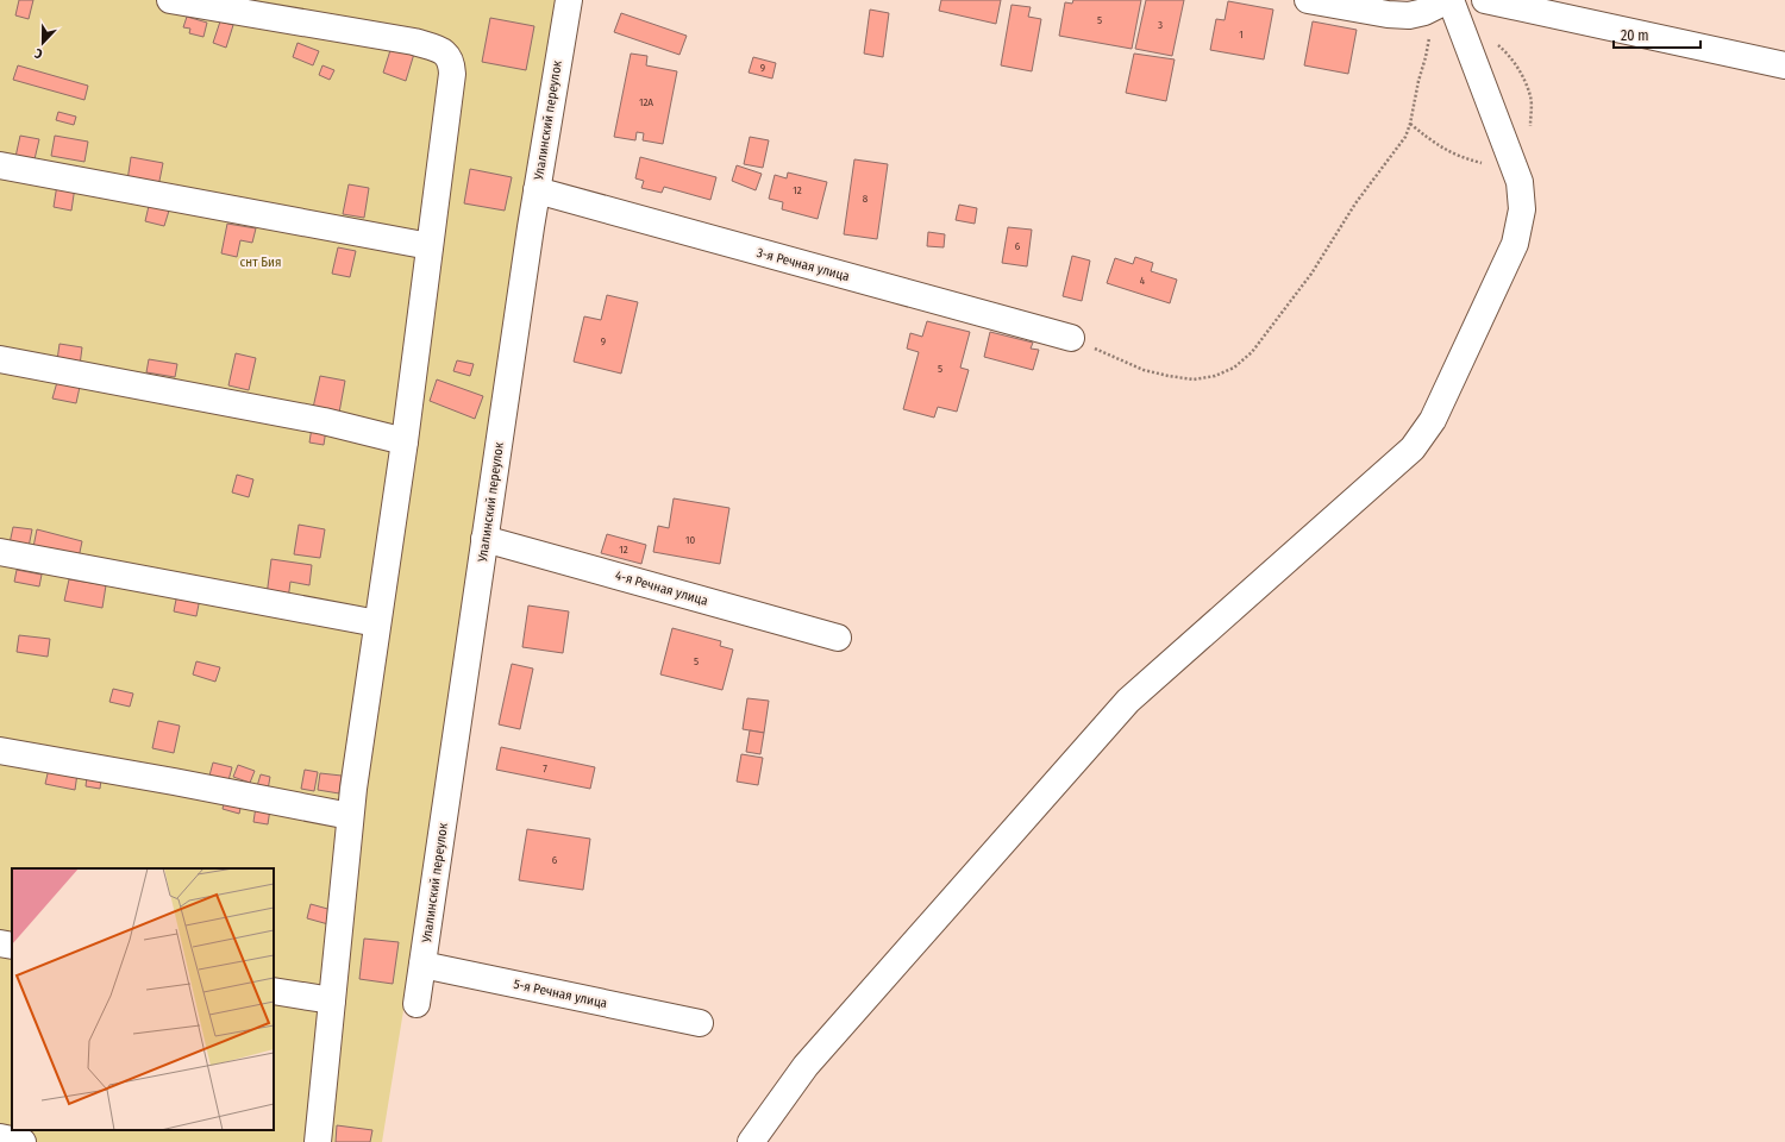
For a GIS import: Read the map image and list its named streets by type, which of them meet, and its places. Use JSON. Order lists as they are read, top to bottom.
{
  "streets": {
    "street": [
      "Улалинский переулок",
      "3-я Речная улица",
      "4-я Речная улица",
      "5-я Речная улица"
    ]
  },
  "crossings": [
    ["Улалинский переулок", "3-я Речная улица"],
    ["Улалинский переулок", "4-я Речная улица"],
    ["Улалинский переулок", "5-я Речная улица"]
  ],
  "parks": ["снт Бия"],
  "house_numbers": [
    "5",
    "3",
    "1",
    "9",
    "12А",
    "12",
    "8",
    "6",
    "4",
    "9",
    "5",
    "10",
    "12",
    "5",
    "7",
    "6"
  ],
  "scale_bar": "20 m",
  "north": "bottom"
}
